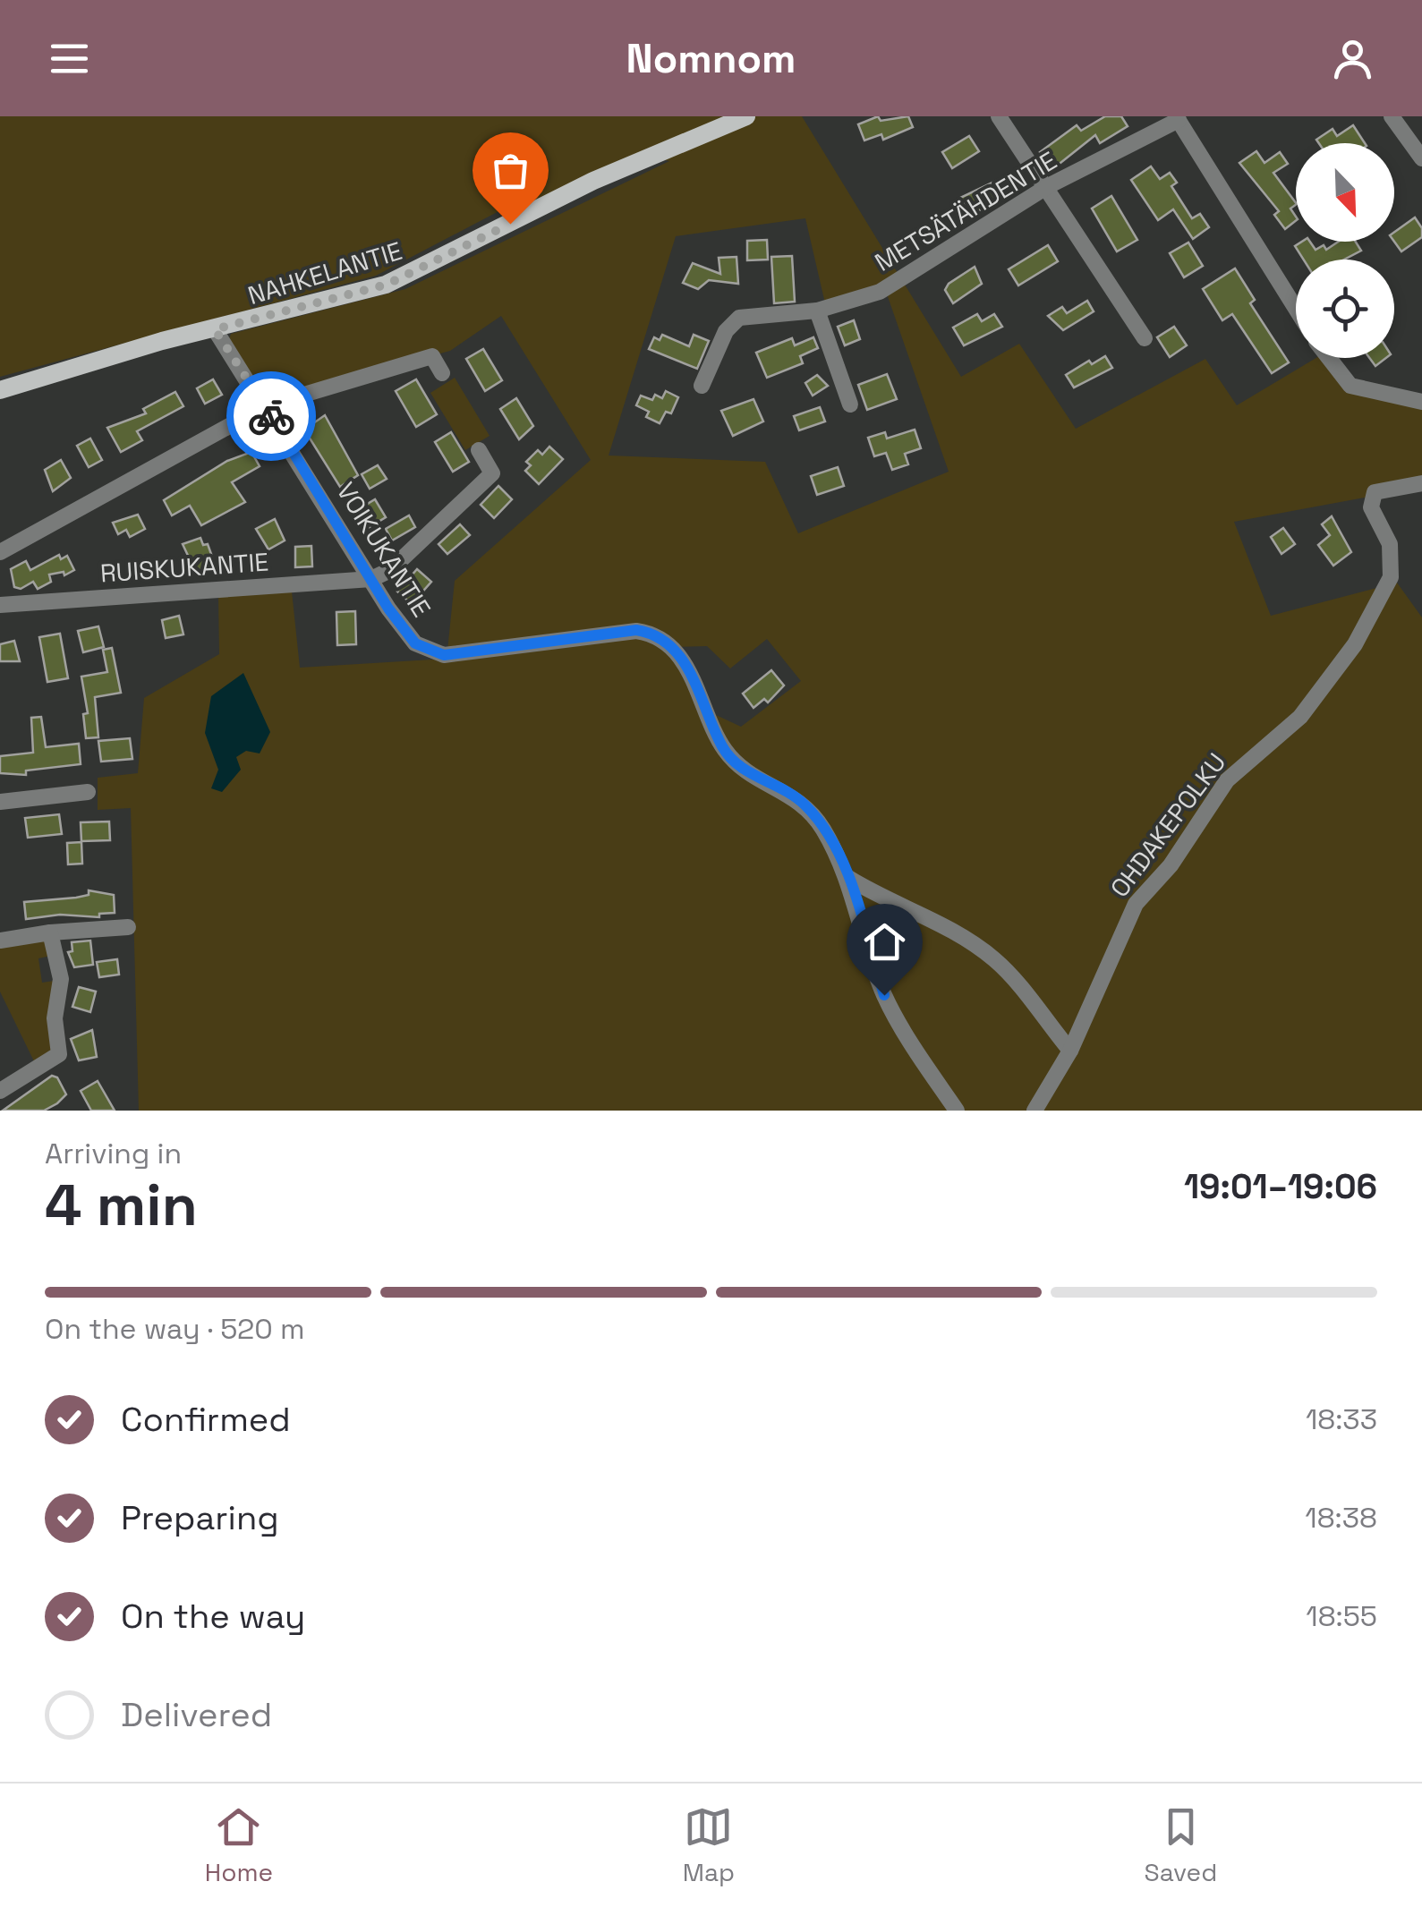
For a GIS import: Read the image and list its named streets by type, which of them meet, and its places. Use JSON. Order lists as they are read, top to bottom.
{
  "streets": {
    "main road": ["NAHKELANTIE"],
    "street": [
      "METSÄTÄHDENTIE",
      "VOIKUKANTIE",
      "RUISKUKANTIE",
      "OHDAKEPOLKU"
    ]
  },
  "crossings": [
    ["NAHKELANTIE", "VOIKUKANTIE"],
    ["VOIKUKANTIE", "RUISKUKANTIE"]
  ],
  "north": "bottom right",
  "page": {
    "header": "Nomnom",
    "heading": ["4 min", "Arriving in", "19:01–19:06"],
    "bar": "On the way · 520 m",
    "list": [
      ["Confirmed", "18:33"],
      ["Preparing", "18:38"],
      ["On the way", "18:55"],
      "Delivered"
    ],
    "tabs": ["Home", "Map", "Saved"]
  }
}
